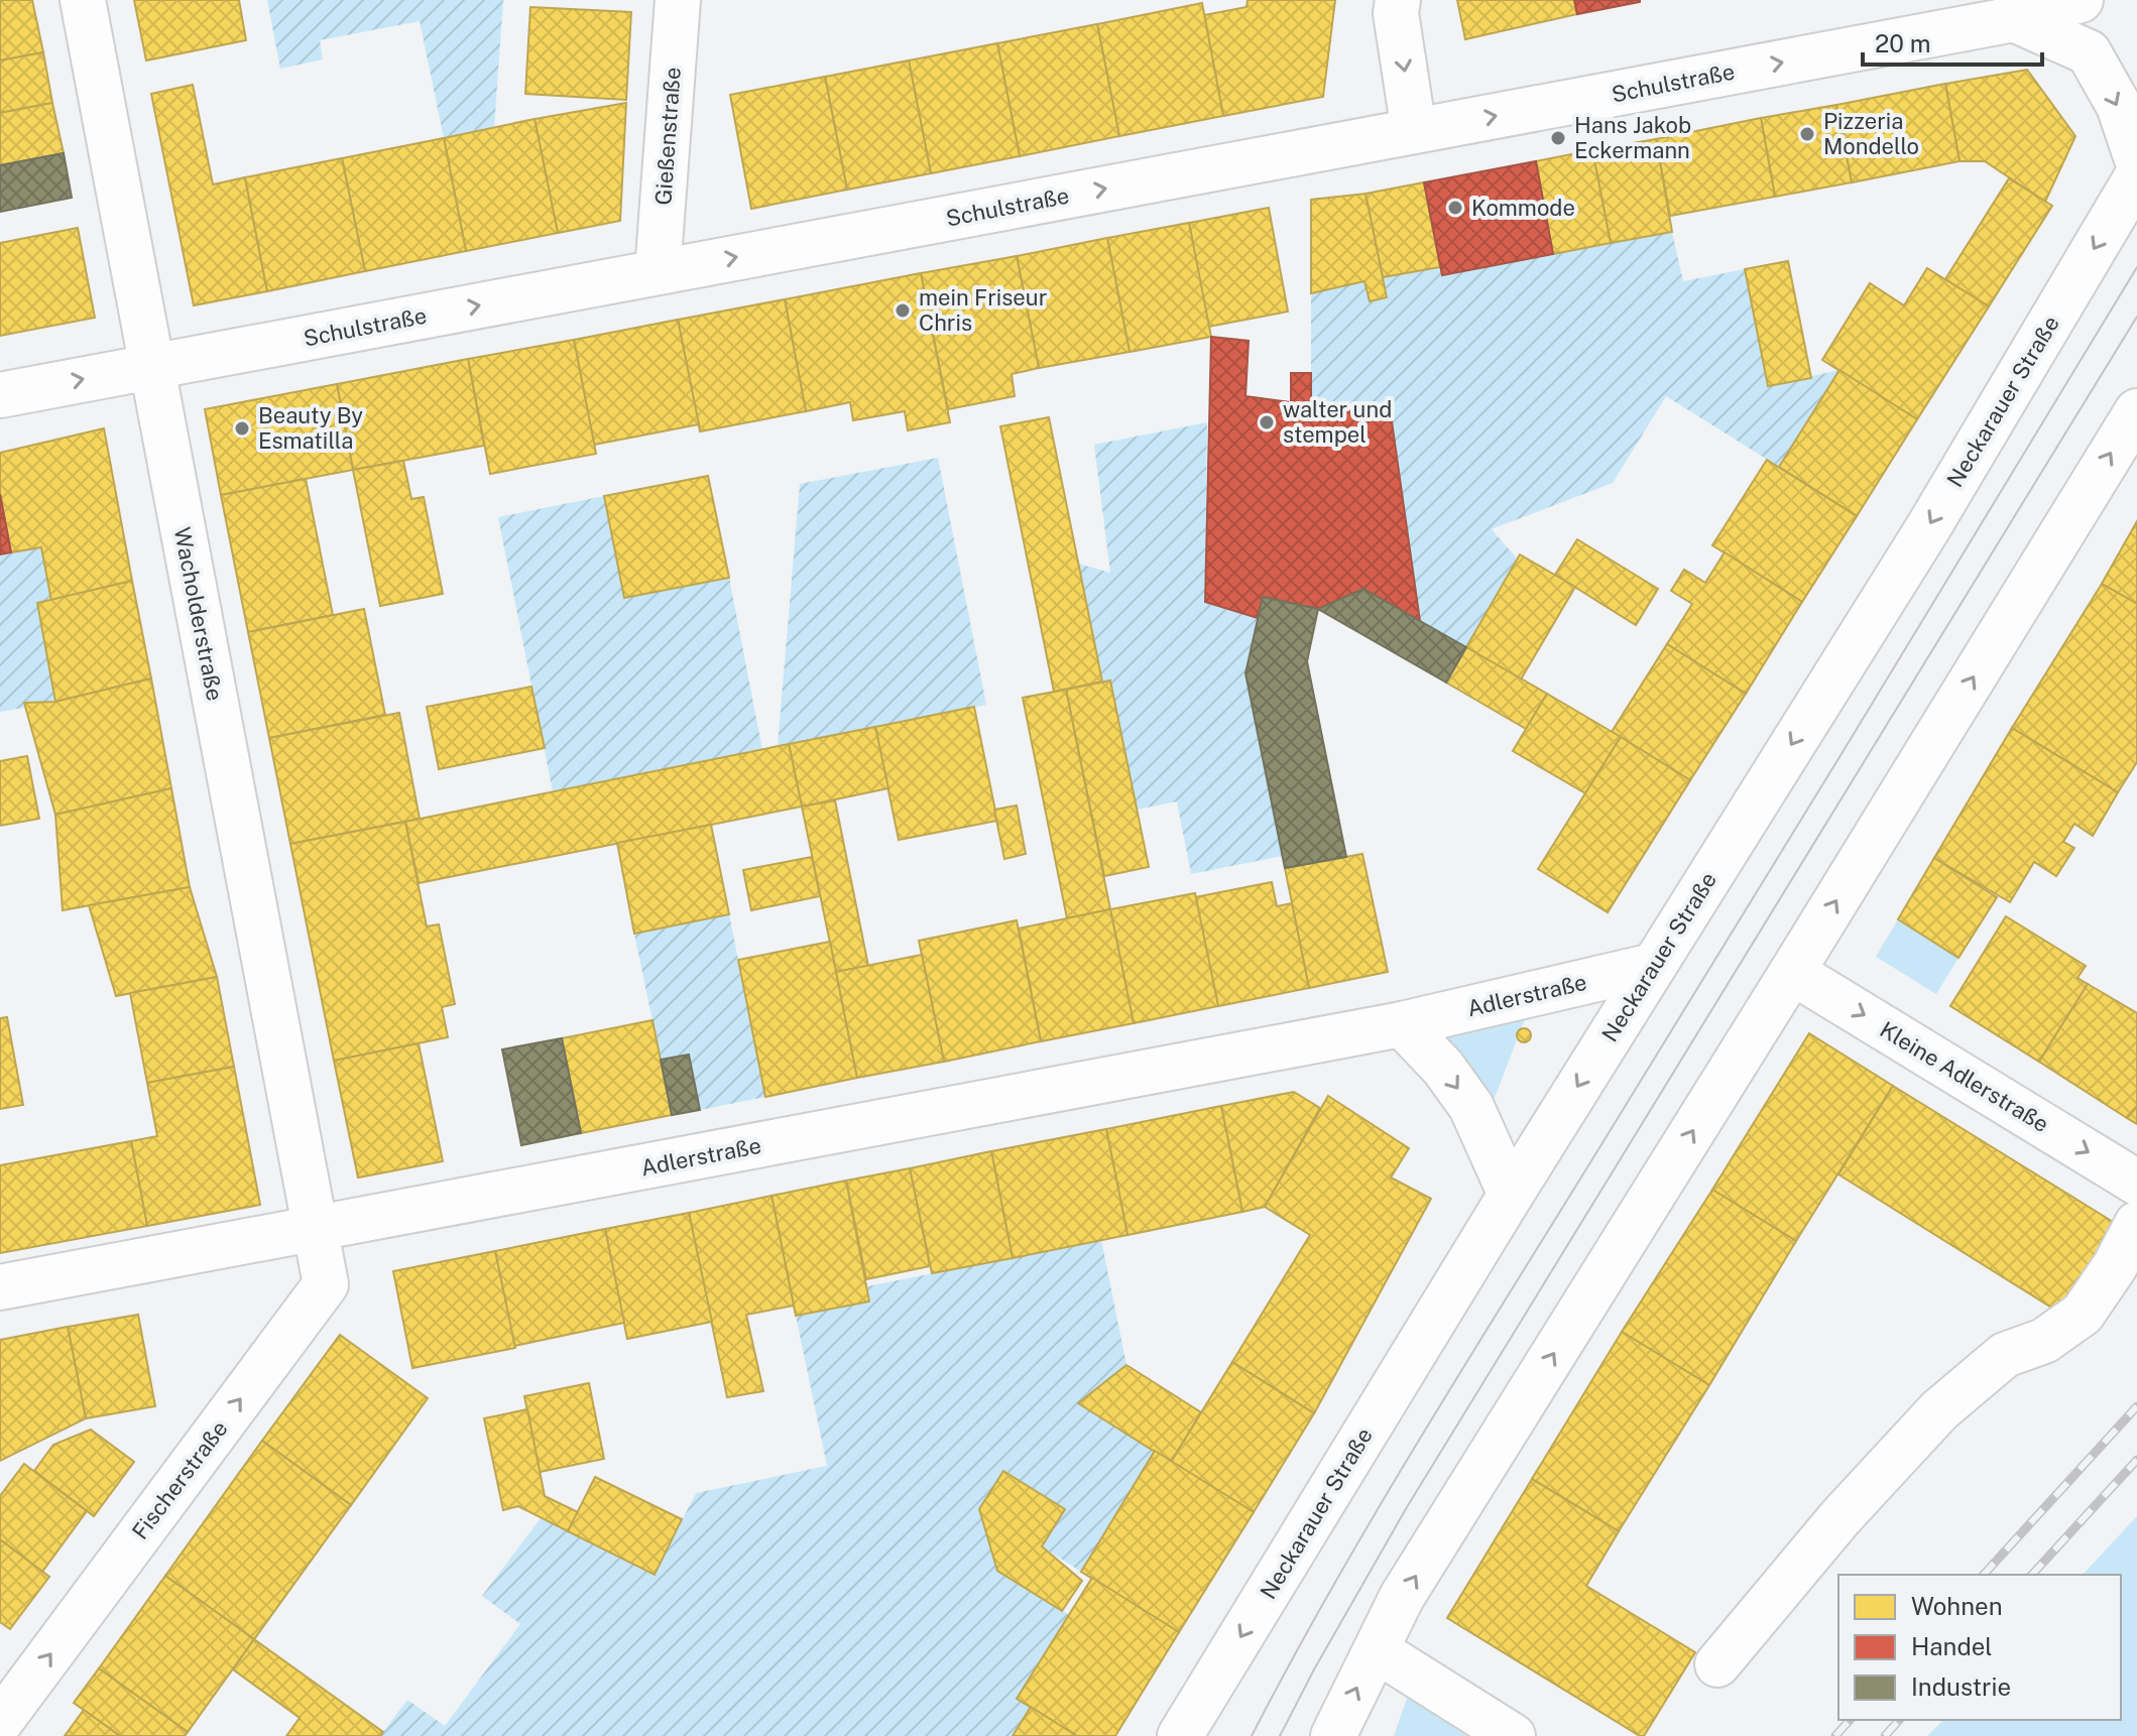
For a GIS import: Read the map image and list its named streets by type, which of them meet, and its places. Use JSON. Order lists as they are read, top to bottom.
{
  "streets": {
    "street": [
      "Schulstraße",
      "Gießenstraße",
      "Neckarauer Straße",
      "Wacholderstraße",
      "Adlerstraße",
      "Kleine Adlerstraße",
      "Fischerstraße"
    ]
  },
  "crossings": [
    ["Schulstraße", "Gießenstraße"],
    ["Schulstraße", "Wacholderstraße"],
    ["Neckarauer Straße", "Adlerstraße"],
    ["Wacholderstraße", "Adlerstraße"],
    ["Wacholderstraße", "Fischerstraße"],
    ["Adlerstraße", "Fischerstraße"]
  ],
  "one_way": ["Schulstraße", "Kleine Adlerstraße", "Fischerstraße"],
  "places": [
    "Pizzeria Mondello",
    "Hans Jakob Eckermann",
    "Kommode",
    "mein Friseur Chris",
    "walter und stempel",
    "Beauty By Esmatilla"
  ],
  "legend": ["Wohnen", "Handel", "Industrie"],
  "scale_bar": "20 m"
}
